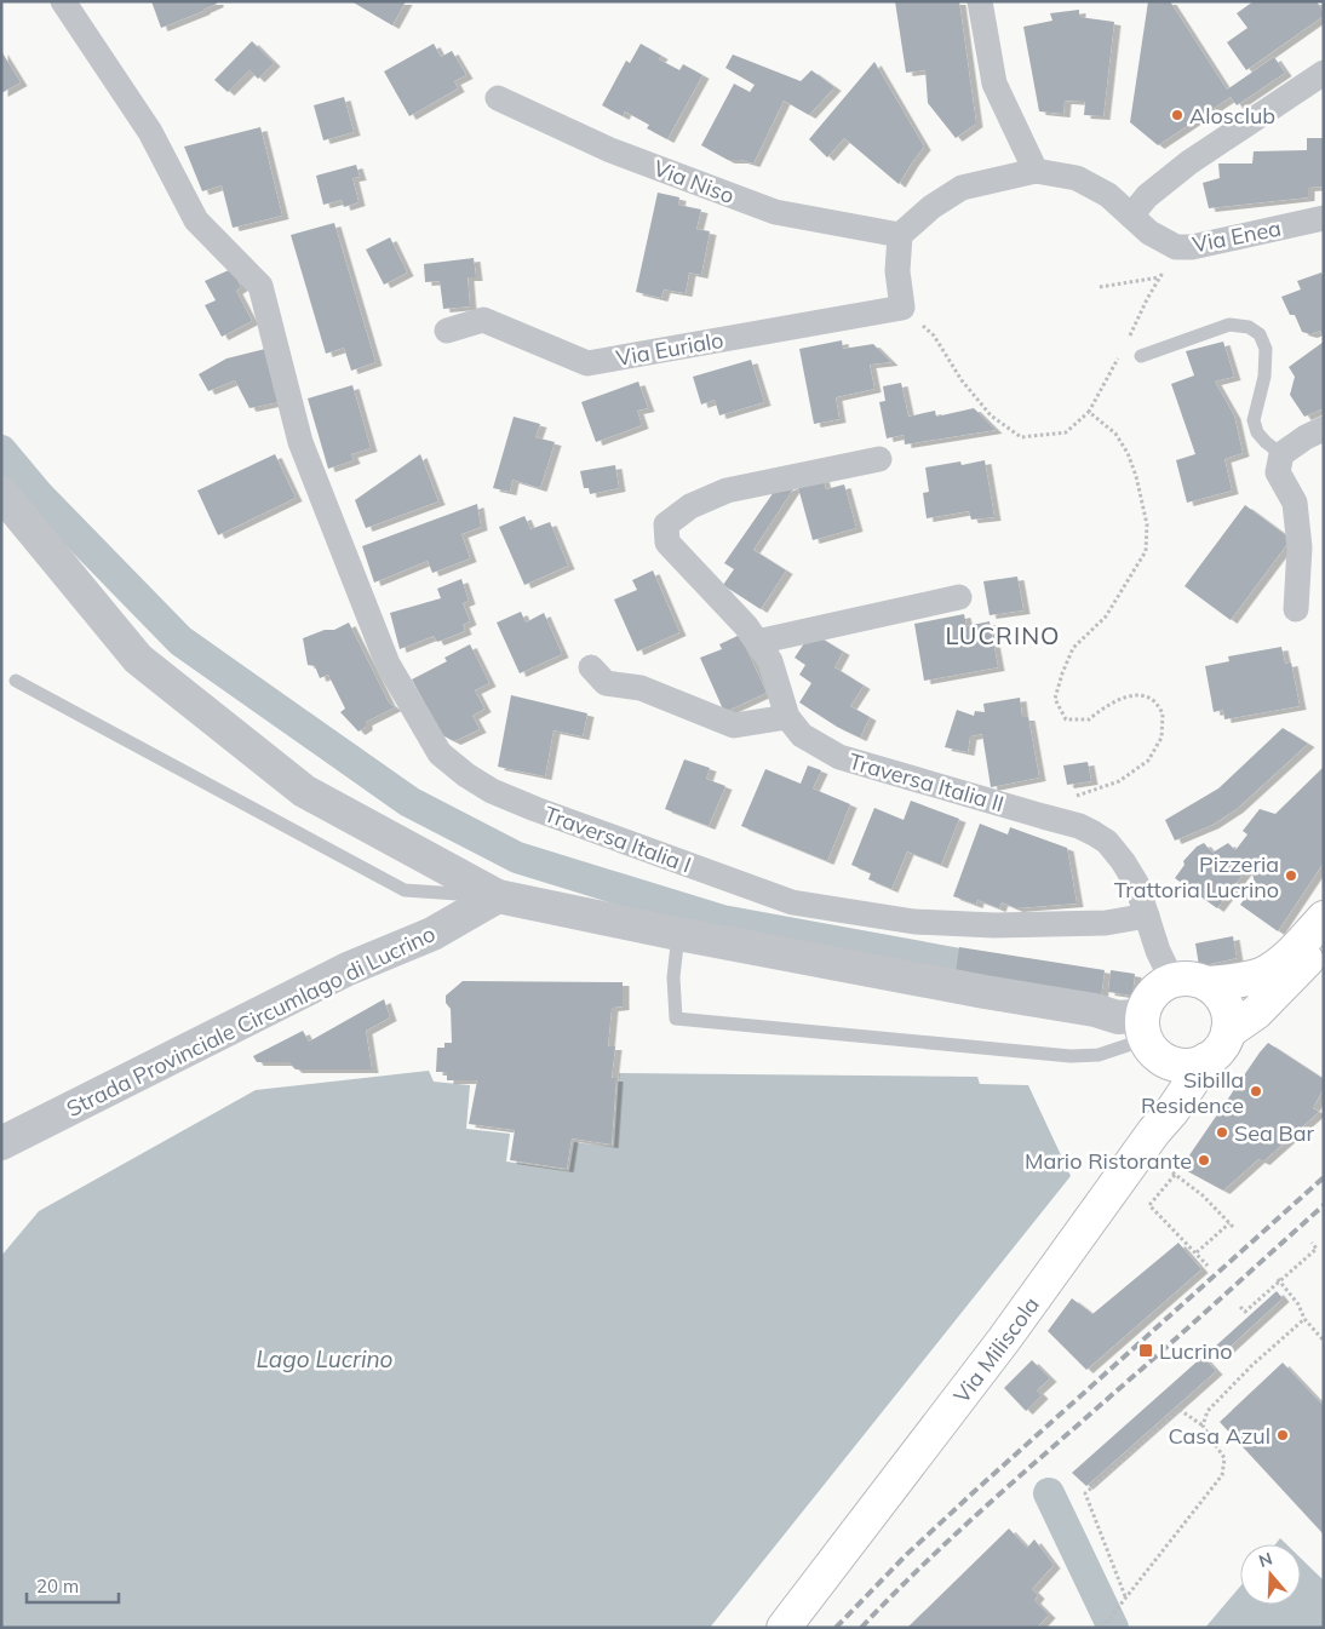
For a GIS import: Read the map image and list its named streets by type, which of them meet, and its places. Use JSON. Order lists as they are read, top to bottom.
{
  "streets": {
    "main road": ["Via Miliscola"],
    "street": [
      "Via Niso",
      "Via Enea",
      "Via Eurialo",
      "Traversa Italia II",
      "Traversa Italia I",
      "Strada Provinciale Circumlago di Lucrino"
    ]
  },
  "crossings": [
    ["Via Niso", "Via Enea"],
    ["Traversa Italia II", "Traversa Italia I"],
    ["Traversa Italia II", "Via Miliscola"]
  ],
  "districts": ["LUCRINO"],
  "water": ["Lago Lucrino"],
  "places": {
    "other": [
      "Alosclub",
      "Pizzeria Trattoria Lucrino",
      "Sibilla Residence",
      "Sea Bar",
      "Mario Ristorante",
      "Casa Azul"
    ],
    "transit": ["Lucrino"]
  },
  "scale_bar": "20 m",
  "north": "top"
}
